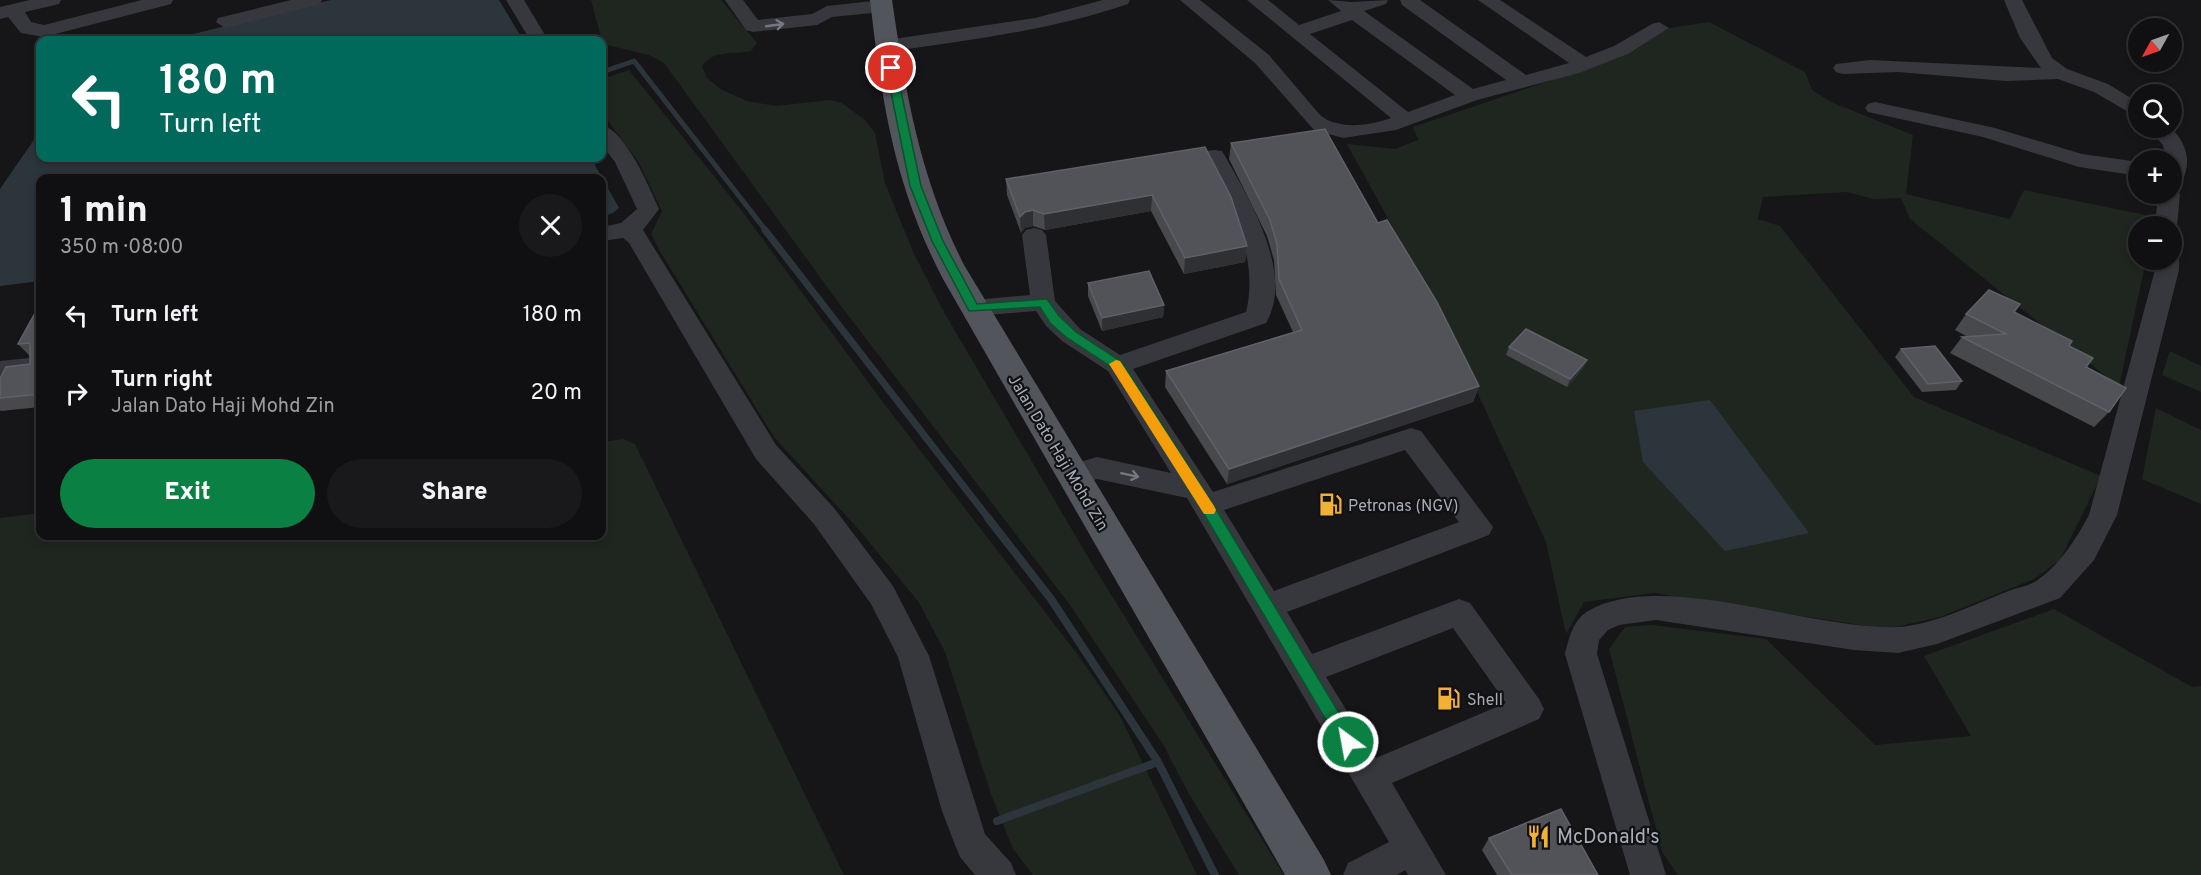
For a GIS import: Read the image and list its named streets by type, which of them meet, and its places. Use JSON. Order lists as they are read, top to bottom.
{
  "streets": {
    "main road": ["Jalan Dato Haji Mohd Zin"]
  },
  "places": {
    "fuel station": ["Petronas (NGV)", "Shell"],
    "restaurant": ["McDonald's"]
  },
  "north": "bottom left",
  "page": {
    "map_buttons": ["+", "−"],
    "turn": ["180 m", "Turn left"],
    "heading": ["1 min", "350 m · 08:00"],
    "list": [
      {
        "name": "Turn left",
        "value": "180 m"
      },
      {
        "name": "Turn right",
        "note": "Jalan Dato Haji Mohd Zin",
        "value": "20 m"
      }
    ],
    "buttons": ["Exit", "Share"]
  }
}
